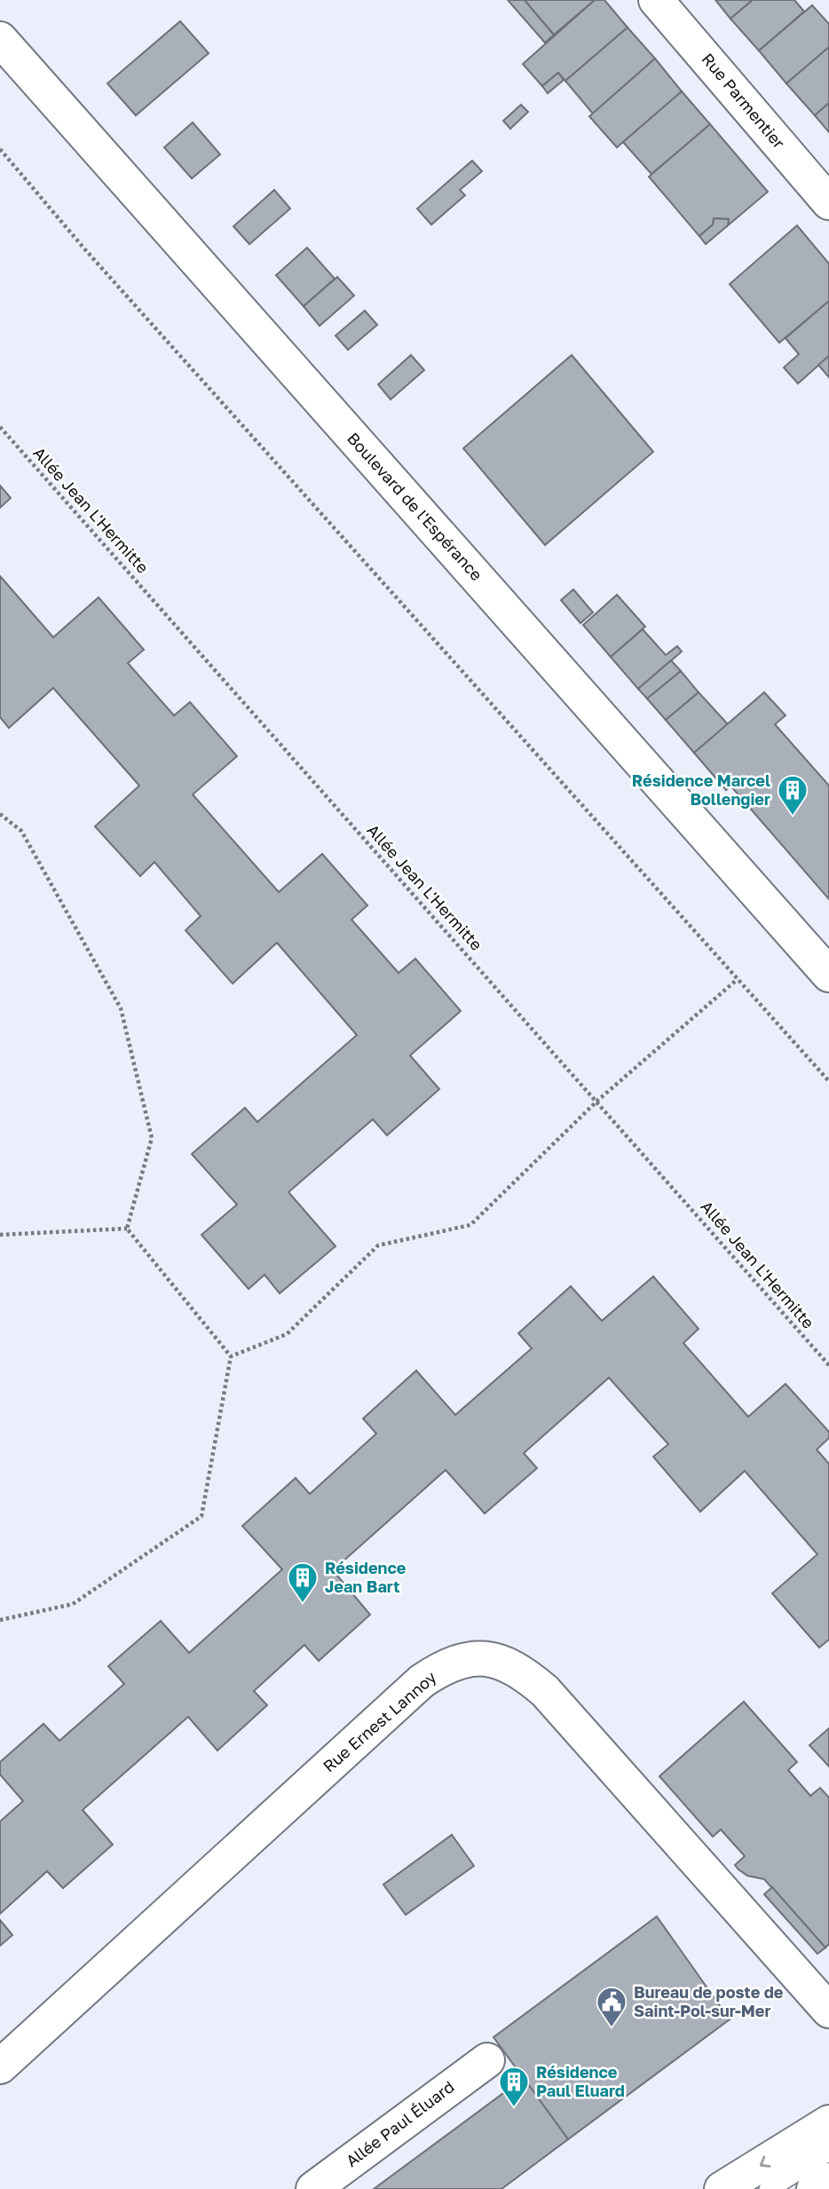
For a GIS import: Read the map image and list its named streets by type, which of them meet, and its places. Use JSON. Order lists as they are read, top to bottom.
{
  "streets": {
    "street": [
      "Rue Parmentier",
      "Boulevard de l'Espérance",
      "Rue Ernest Lannoy",
      "Allée Paul Éluard"
    ],
    "path": ["Allée Jean L'Hermitte"]
  },
  "places": {
    "building": ["Résidence Marcel Bollengier", "Résidence Jean Bart", "Résidence Paul Eluard"],
    "public building": ["Bureau de poste de Saint-Pol-sur-Mer"]
  }
}
